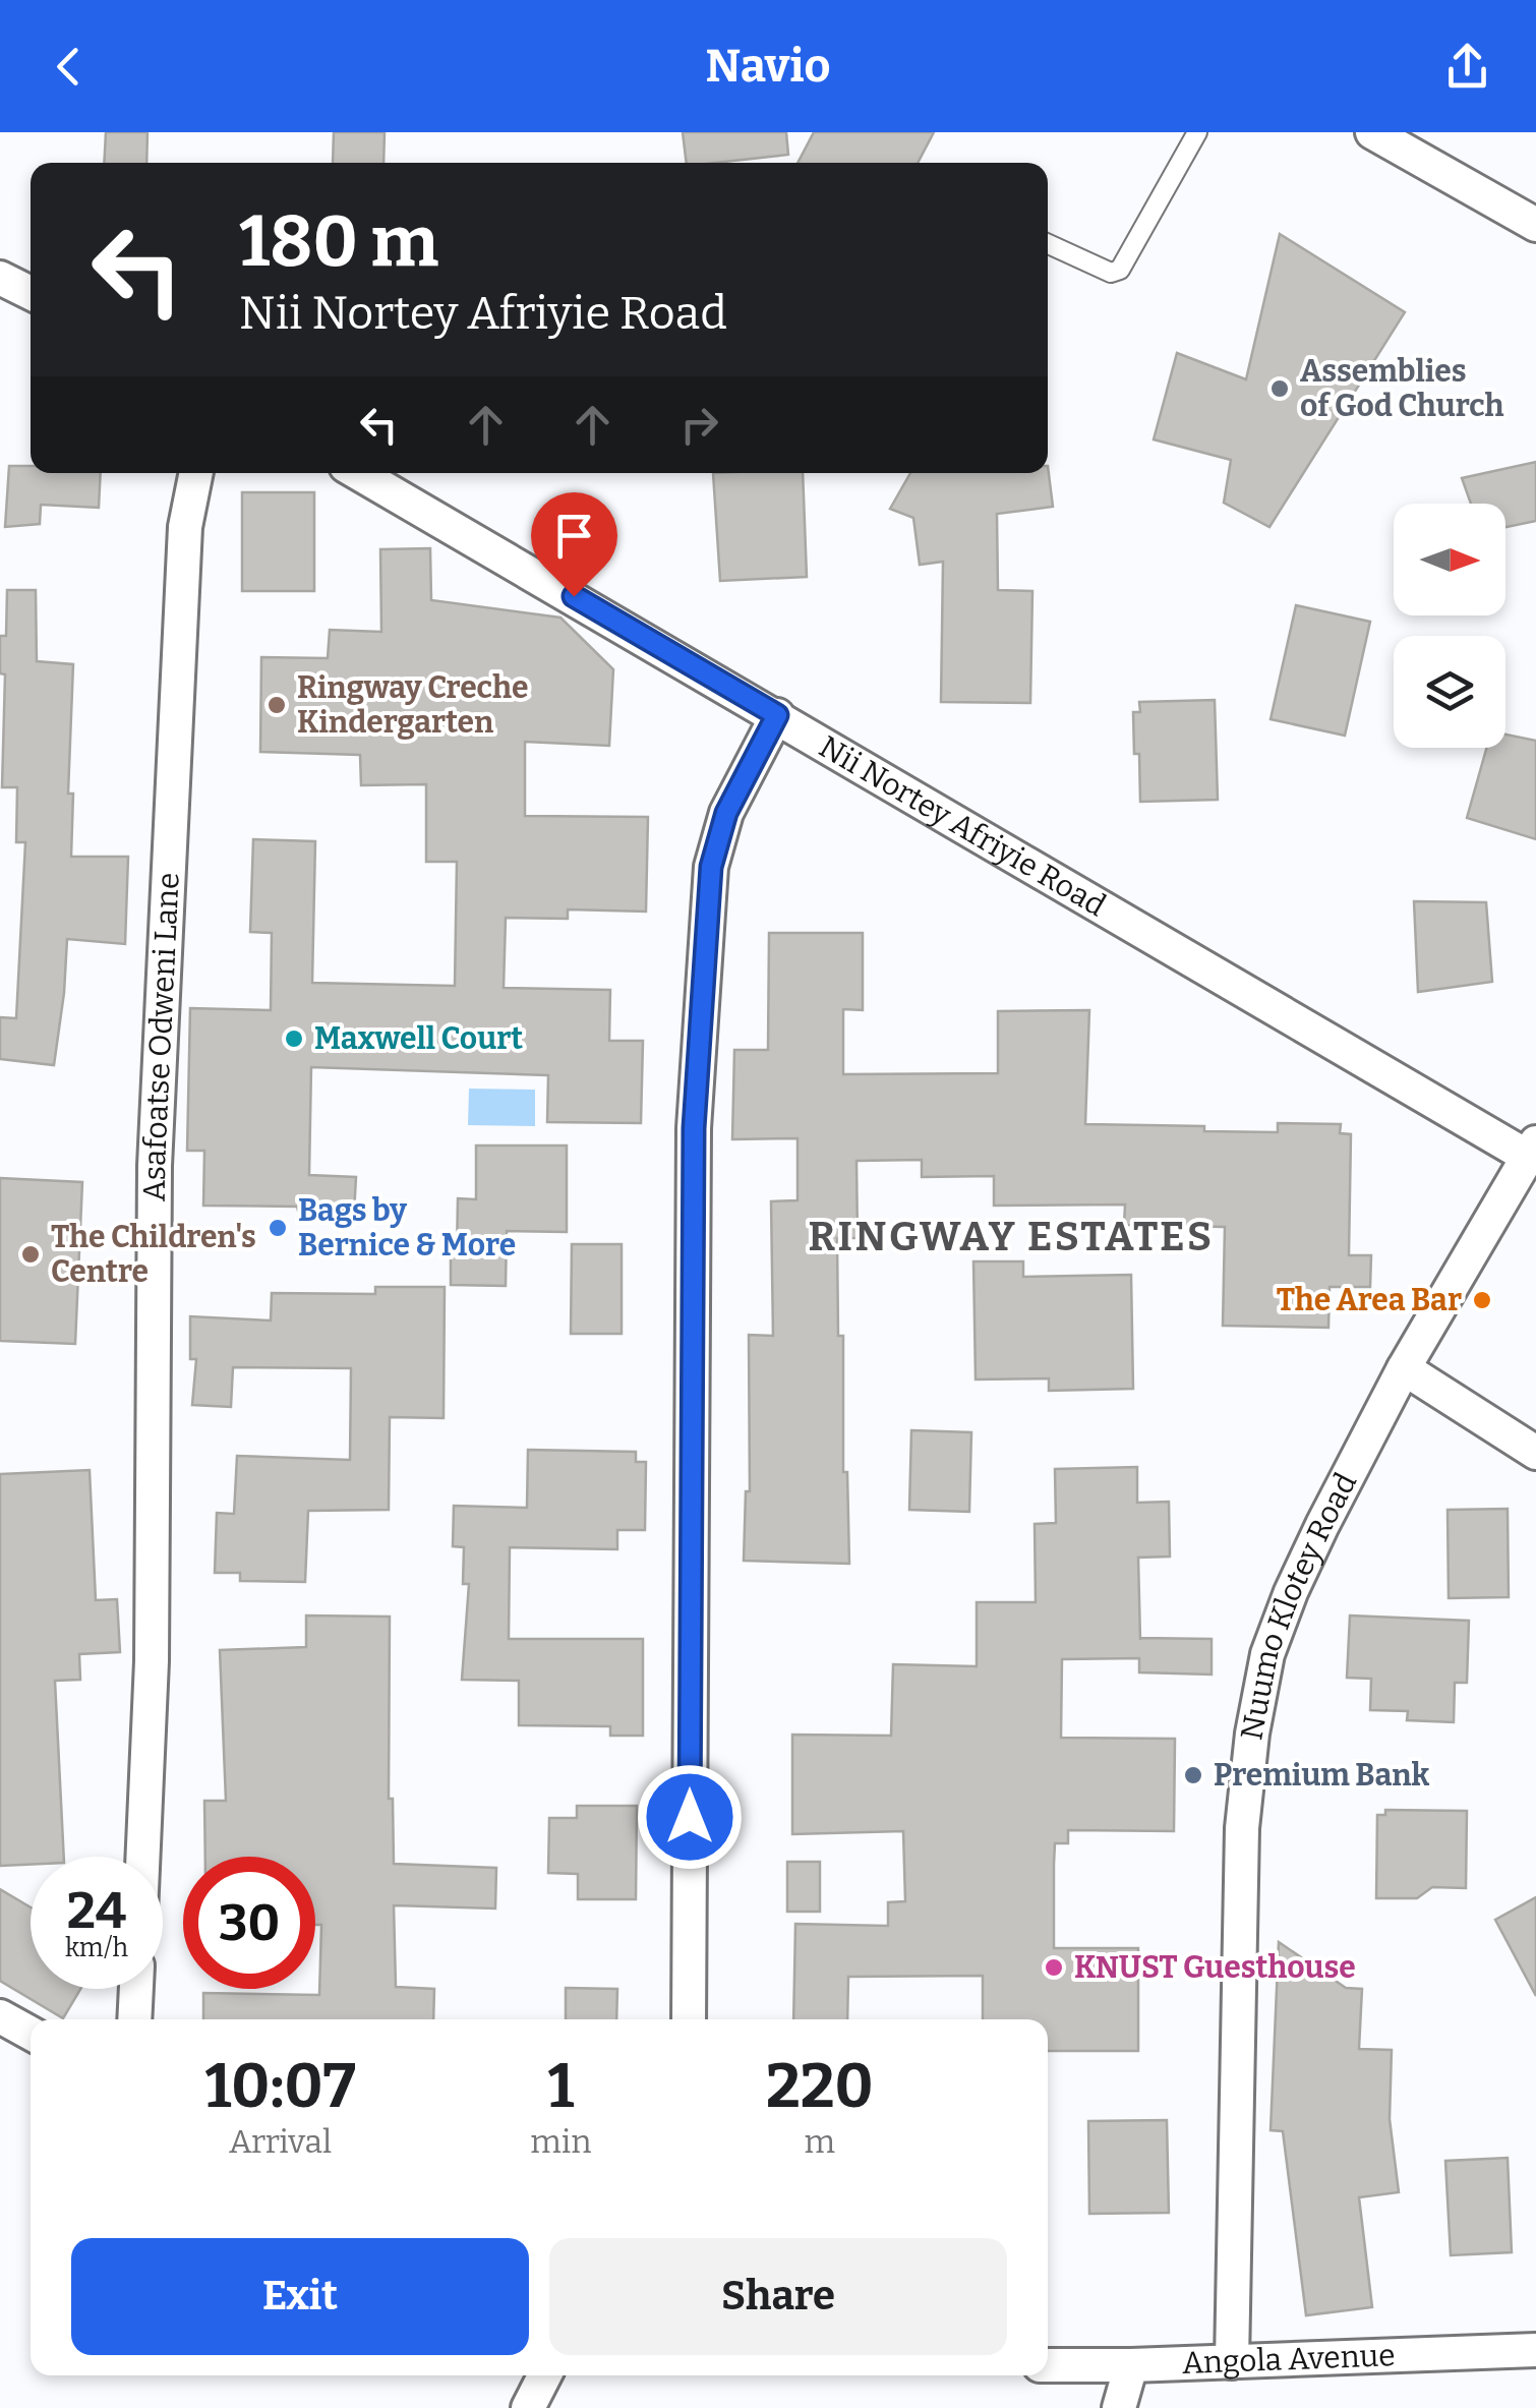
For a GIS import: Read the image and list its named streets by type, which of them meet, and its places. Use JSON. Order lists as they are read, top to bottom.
{
  "streets": {
    "street": [
      "Nii Nortey Afriyie Road",
      "Asafoatse Odweni Lane",
      "Nuumo Klotey Road",
      "Angola Avenue"
    ]
  },
  "crossings": [
    ["Nii Nortey Afriyie Road", "Nuumo Klotey Road"],
    ["Nuumo Klotey Road", "Angola Avenue"]
  ],
  "districts": ["RINGWAY ESTATES"],
  "places": [
    "Assemblies of God Church",
    "Ringway Creche Kindergarten",
    "Maxwell Court",
    "Bags by Bernice & More",
    "The Children's Centre",
    "The Area Bar",
    "Premium Bank",
    "KNUST Guesthouse"
  ],
  "north": "right",
  "page": {
    "header": "Navio",
    "turn": ["180 m", "Nii Nortey Afriyie Road"],
    "speed": "24 km/h",
    "limit": "30",
    "eta": [
      "10:07",
      "Arrival",
      "1",
      "min",
      "220",
      "m"
    ],
    "buttons": ["Exit", "Share"]
  }
}
